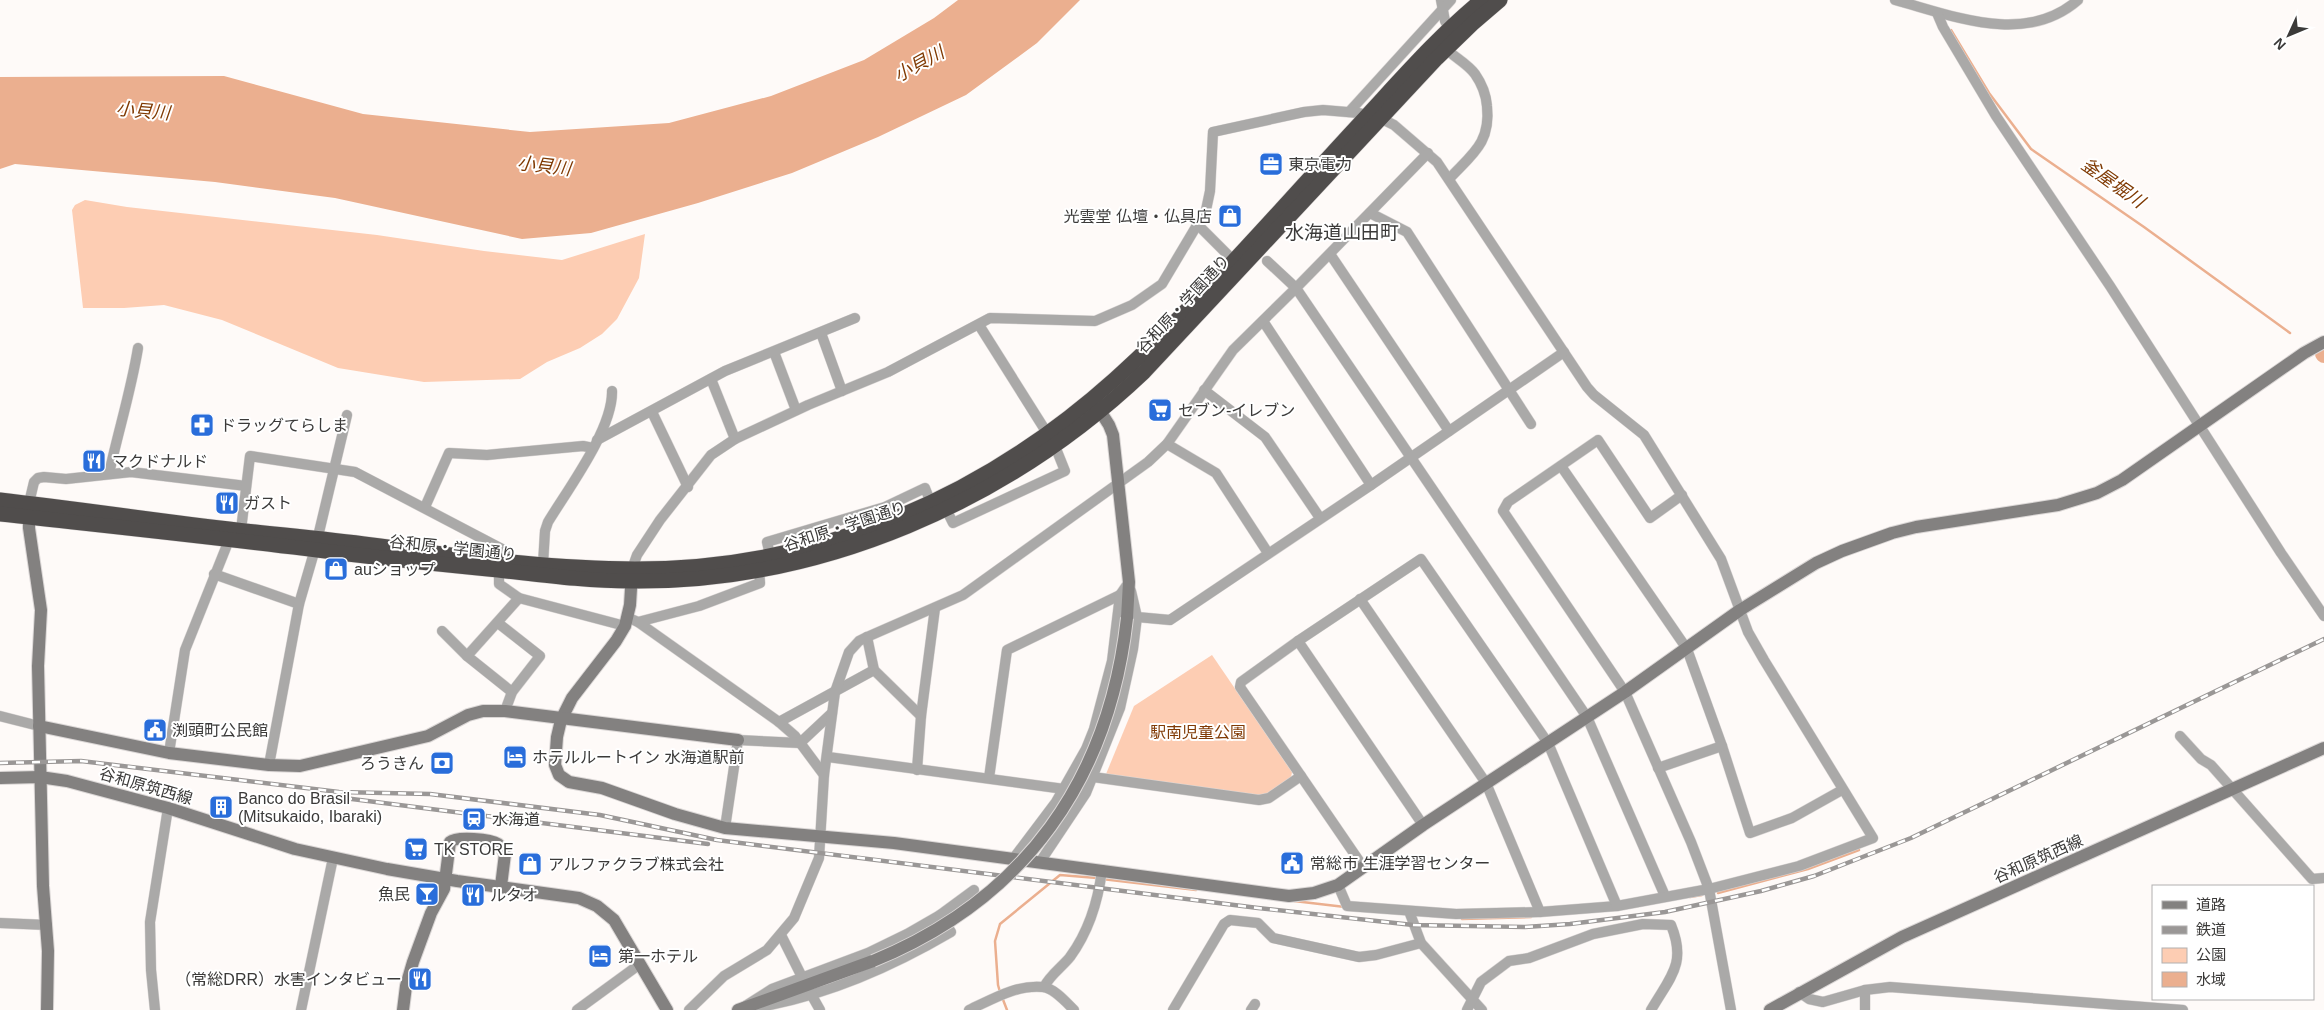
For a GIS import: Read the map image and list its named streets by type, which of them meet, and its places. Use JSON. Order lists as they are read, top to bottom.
{
  "streets": {
    "highway": ["谷和原・学園通り"],
    "street": ["谷和原筑西線"]
  },
  "districts": ["水海道山田町"],
  "water": ["小貝川", "釜屋堀川"],
  "parks": ["駅南児童公園"],
  "places": {
    "office": ["東京電力"],
    "shop": ["光雲堂 仏壇・仏具店", "auショップ", "アルファクラブ株式会社"],
    "supermarket": ["セブン-イレブン", "TK STORE"],
    "pharmacy": ["ドラッグてらしま"],
    "restaurant": [
      "マクドナルド",
      "ガスト",
      "ルタオ",
      "（常総DRR）水害インタビュー"
    ],
    "public building": ["渕頭町公民館", "常総市 生涯学習センター"],
    "hotel": ["ホテルルートイン 水海道駅前", "第一ホテル"],
    "bank": ["ろうきん"],
    "building": ["Banco do Brasil (Mitsukaido, Ibaraki)"],
    "station": ["水海道"],
    "bar": ["魚民"]
  },
  "legend": [
    "道路",
    "鉄道",
    "公園",
    "水域"
  ],
  "north": "bottom left"
}
